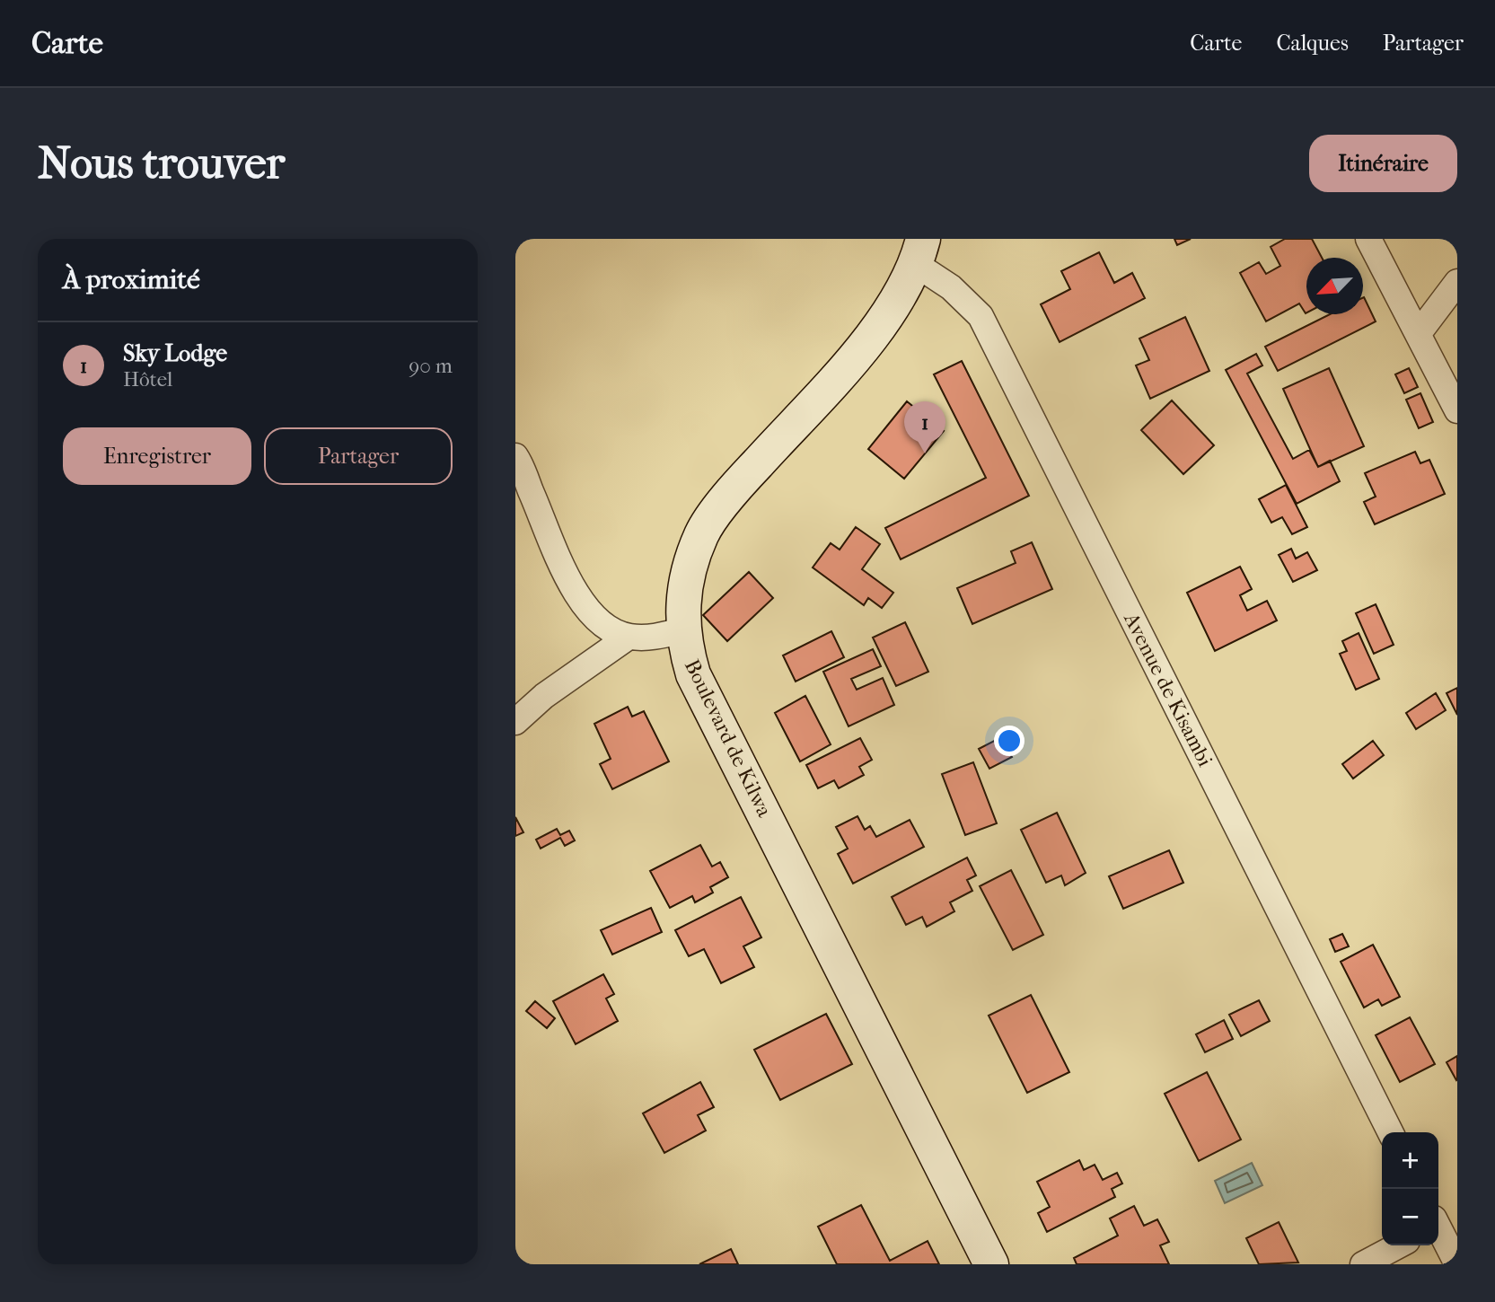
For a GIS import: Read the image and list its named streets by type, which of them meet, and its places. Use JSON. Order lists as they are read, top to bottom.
{
  "streets": {
    "street": ["Avenue de Kisambi", "Boulevard de Kilwa"]
  },
  "crossings": [
    ["Avenue de Kisambi", "Boulevard de Kilwa"]
  ],
  "north": "bottom left",
  "page": {
    "header": "Carte",
    "nav": ["Carte", "Calques", "Partager"],
    "buttons": [
      "Itinéraire",
      ["Enregistrer", "Partager"]
    ],
    "title": "Nous trouver",
    "heading": "À proximité",
    "list": [
      {
        "mark": "1",
        "name": "Sky Lodge",
        "note": "Hôtel",
        "value": "90 m"
      }
    ],
    "pins": "1",
    "map_buttons": ["+", "−"]
  }
}
